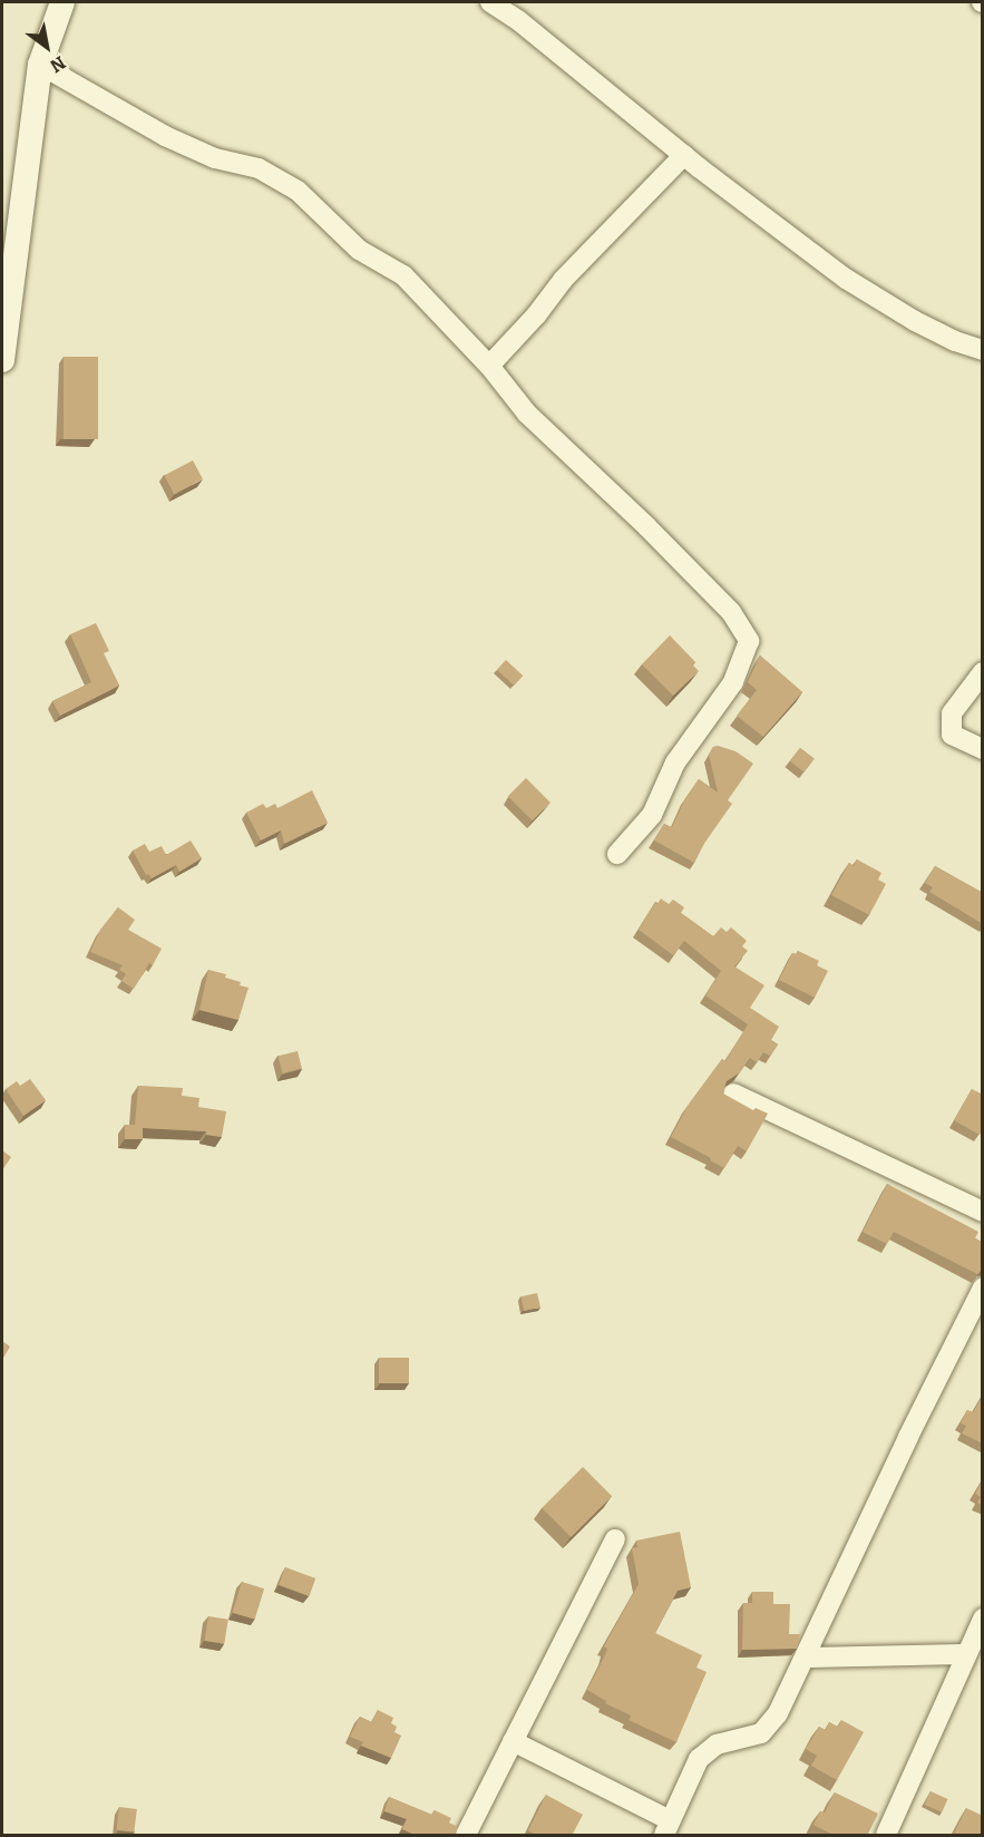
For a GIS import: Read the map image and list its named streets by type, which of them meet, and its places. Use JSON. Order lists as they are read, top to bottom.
{
  "north": "bottom right"
}
